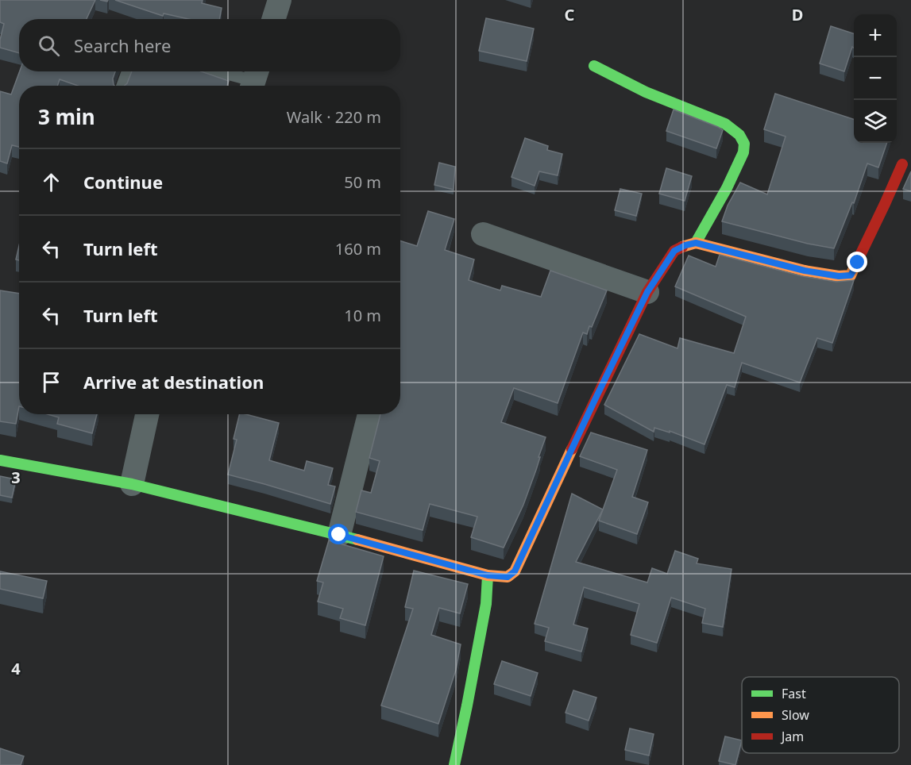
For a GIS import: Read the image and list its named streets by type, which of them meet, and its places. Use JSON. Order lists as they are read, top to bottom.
{
  "legend": ["Fast", "Slow", "Jam"],
  "page": {
    "map_buttons": ["+", "−"],
    "search": "Search here",
    "heading": ["3 min", "Walk · 220 m"],
    "list": [
      ["Continue", "50 m"],
      ["Turn left", "160 m"],
      ["Turn left", "10 m"],
      "Arrive at destination"
    ]
  },
  "grid": {
    "columns": ["C", "D"],
    "rows": ["3", "4"]
  }
}
